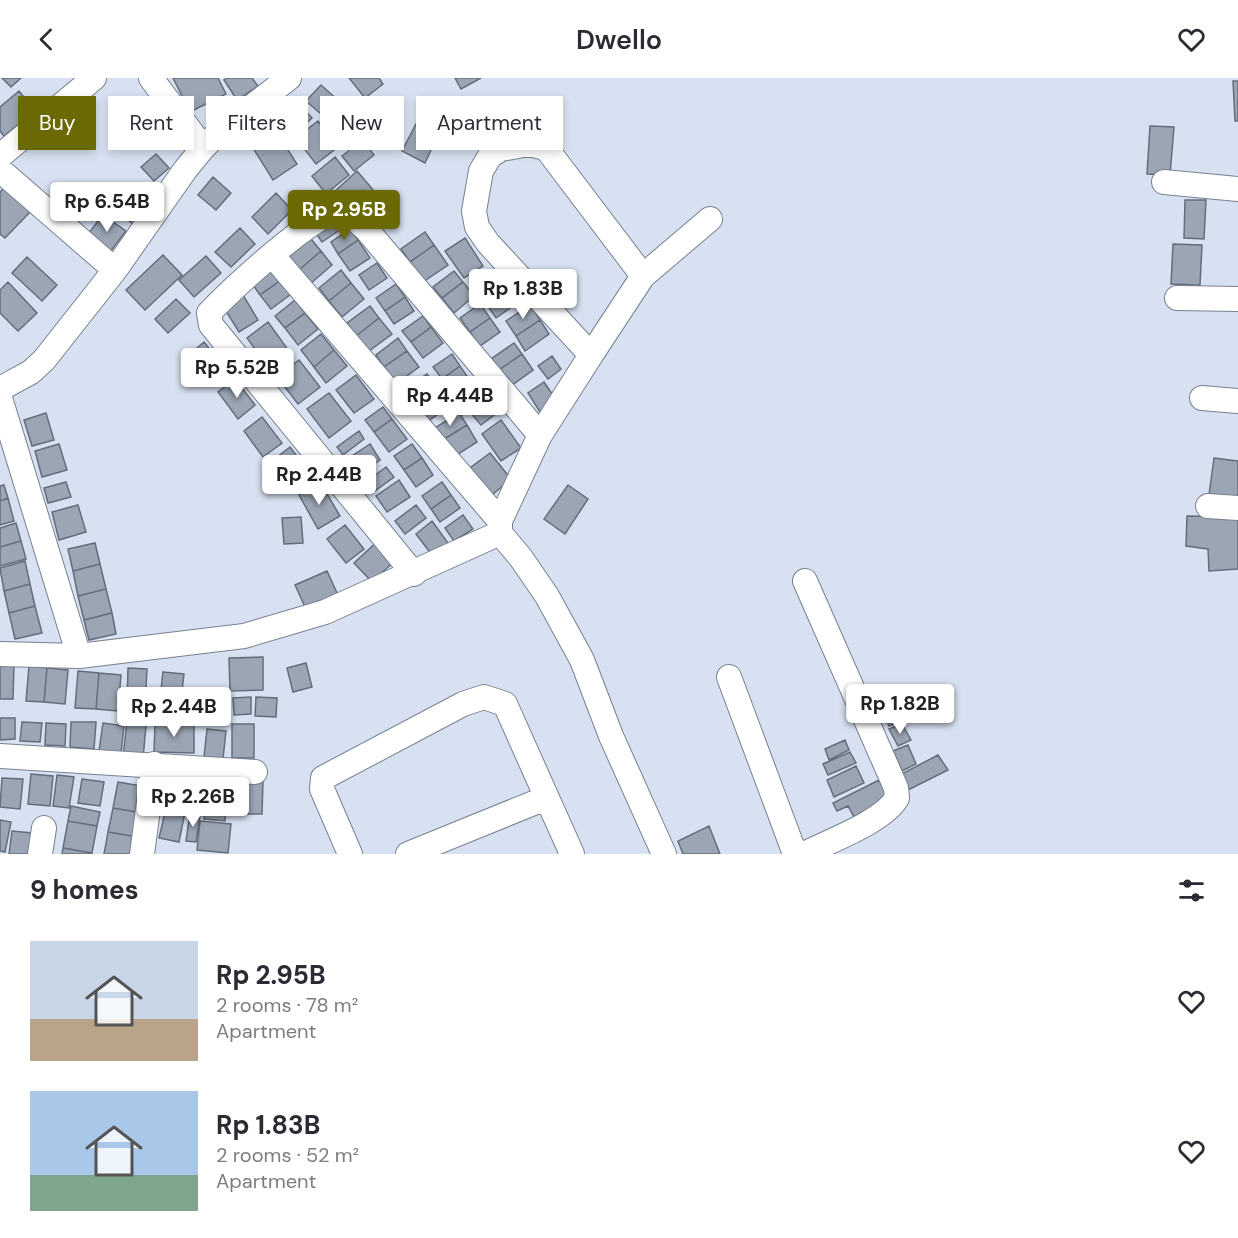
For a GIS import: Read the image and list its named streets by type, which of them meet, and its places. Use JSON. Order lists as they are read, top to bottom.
{
  "page": {
    "header": "Dwello",
    "chip": [
      "Buy",
      "Rent",
      "Filters",
      "New",
      "Apartment"
    ],
    "price": [
      "Rp 6.54B",
      "Rp 2.95B",
      "Rp 1.83B",
      "Rp 5.52B",
      "Rp 4.44B",
      "Rp 2.44B",
      "Rp 1.82B",
      "Rp 2.44B",
      "Rp 2.26B"
    ],
    "heading": "9 homes",
    "list": [
      {
        "name": "Rp 2.95B",
        "note": "2 rooms · 78 m² · Apartment"
      },
      {
        "name": "Rp 1.83B",
        "note": "2 rooms · 52 m² · Apartment"
      }
    ]
  }
}
